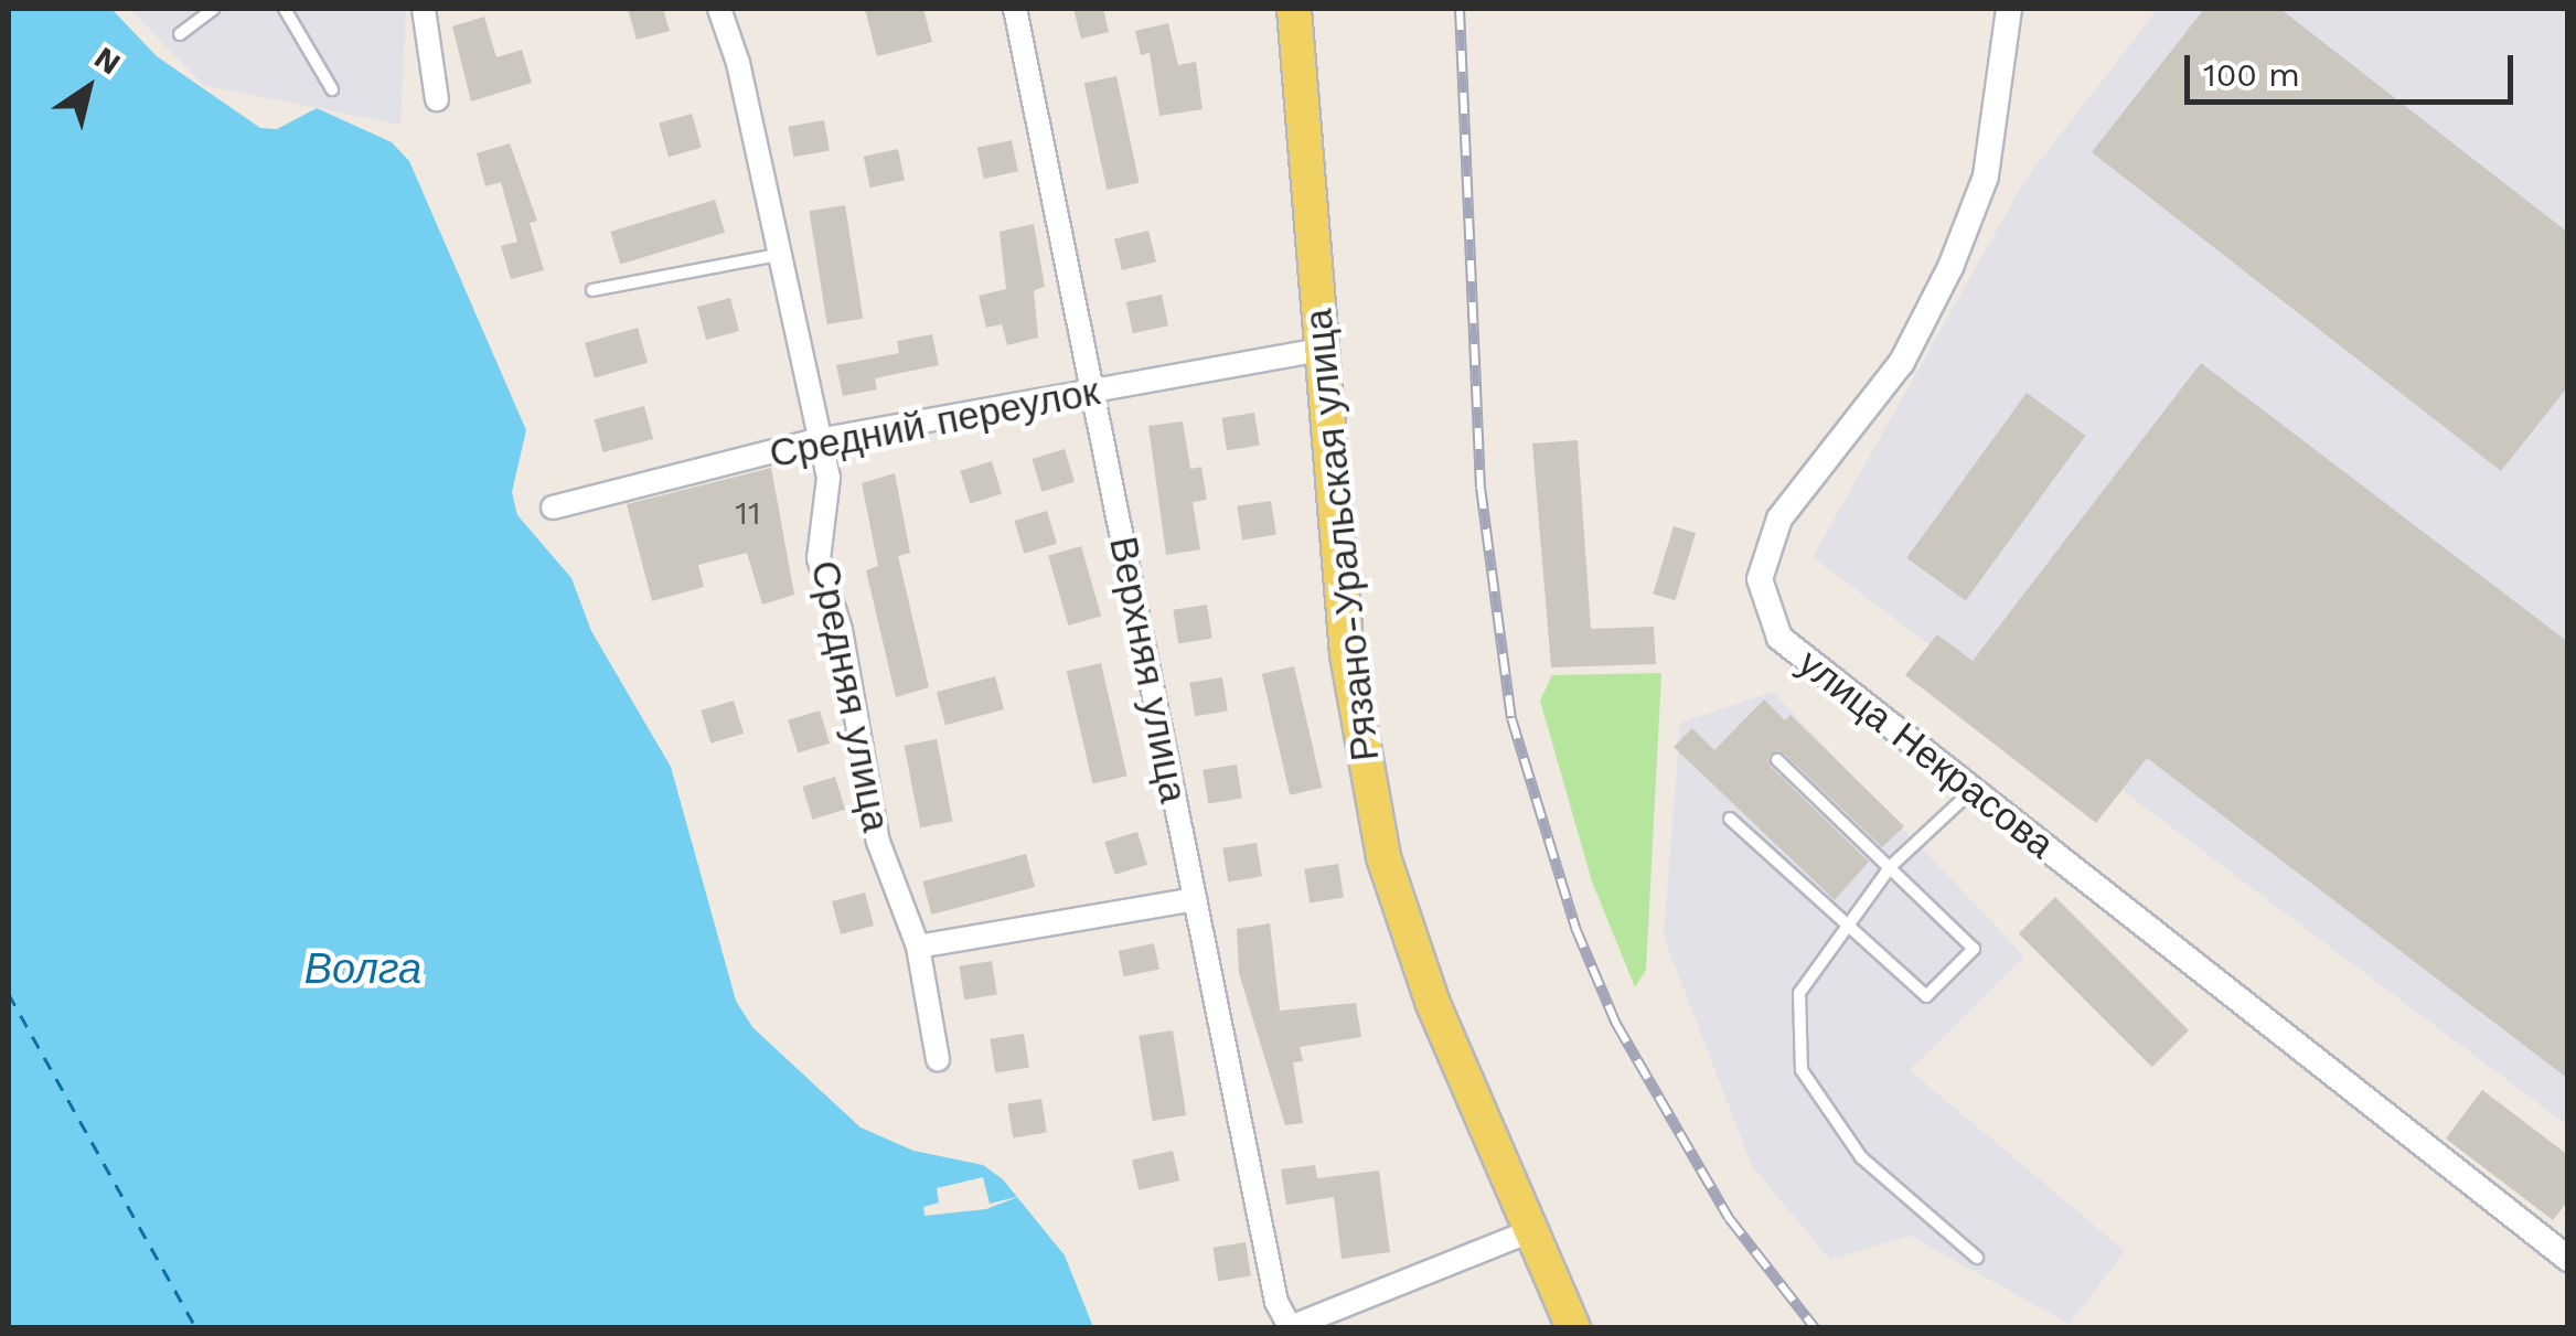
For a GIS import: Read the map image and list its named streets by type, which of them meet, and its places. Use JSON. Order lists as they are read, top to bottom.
{
  "streets": {
    "main road": ["Рязано-Уральская улица"],
    "street": [
      "Средний переулок",
      "Верхняя улица",
      "Средняя улица",
      "улица Некрасова"
    ]
  },
  "crossings": [
    ["Средний переулок", "Рязано-Уральская улица"],
    ["Средний переулок", "Верхняя улица"],
    ["Средний переулок", "Средняя улица"]
  ],
  "water": ["Волга"],
  "house_numbers": ["11"],
  "scale_bar": "100 m",
  "north": "top right"
}
